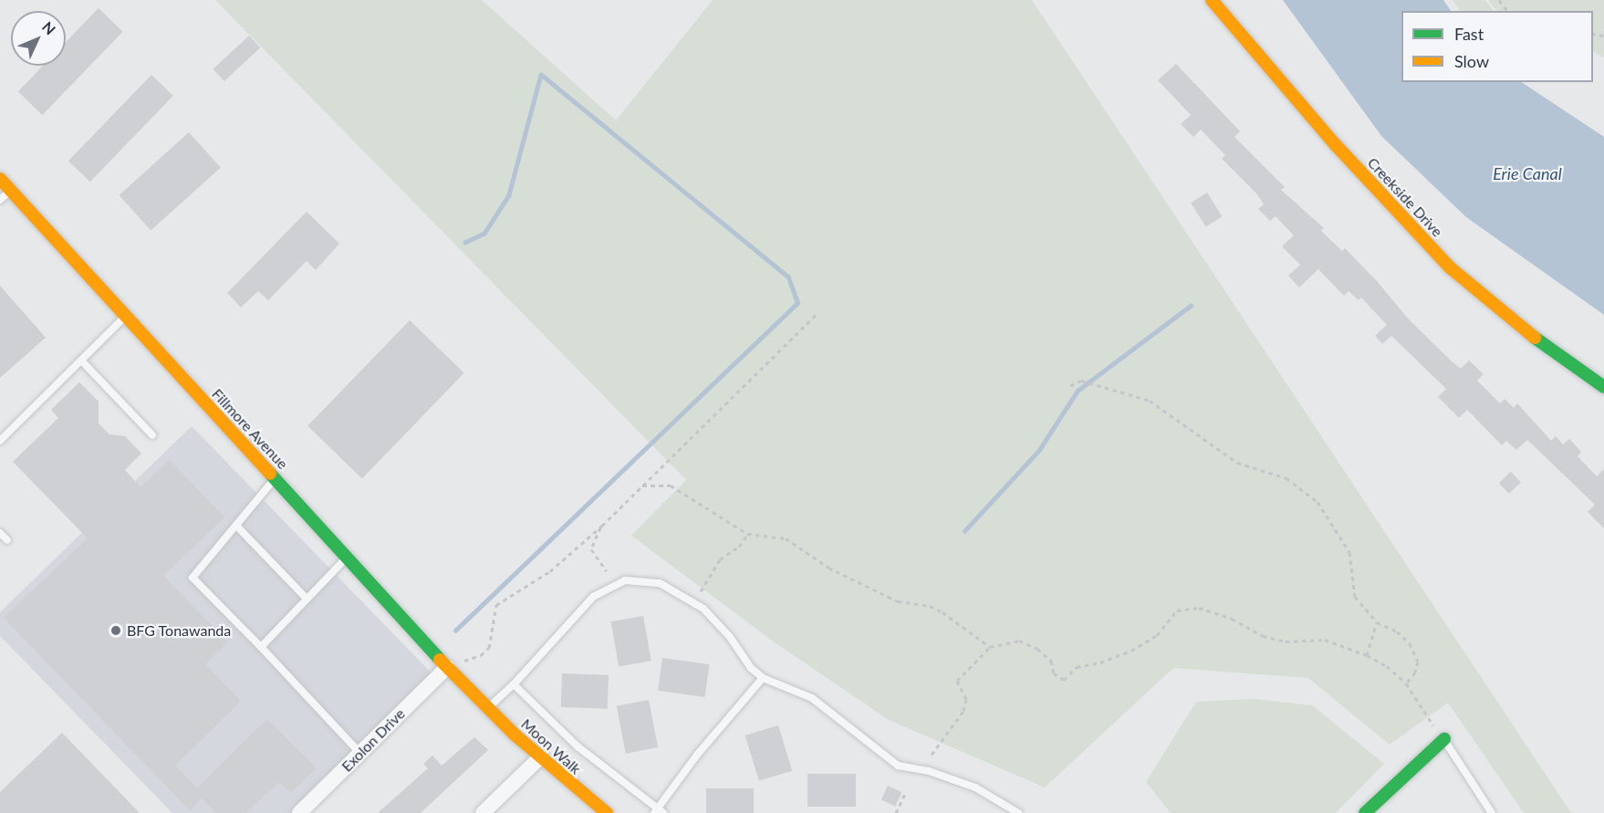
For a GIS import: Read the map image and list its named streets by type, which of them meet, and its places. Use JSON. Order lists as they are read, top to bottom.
{
  "streets": {
    "street": [
      "Creekside Drive",
      "Fillmore Avenue",
      "Exolon Drive",
      "Moon Walk"
    ]
  },
  "crossings": [
    ["Fillmore Avenue", "Exolon Drive"],
    ["Fillmore Avenue", "Moon Walk"]
  ],
  "water": ["Erie Canal"],
  "places": ["BFG Tonawanda"],
  "legend": ["Fast", "Slow"],
  "north": "top right"
}
